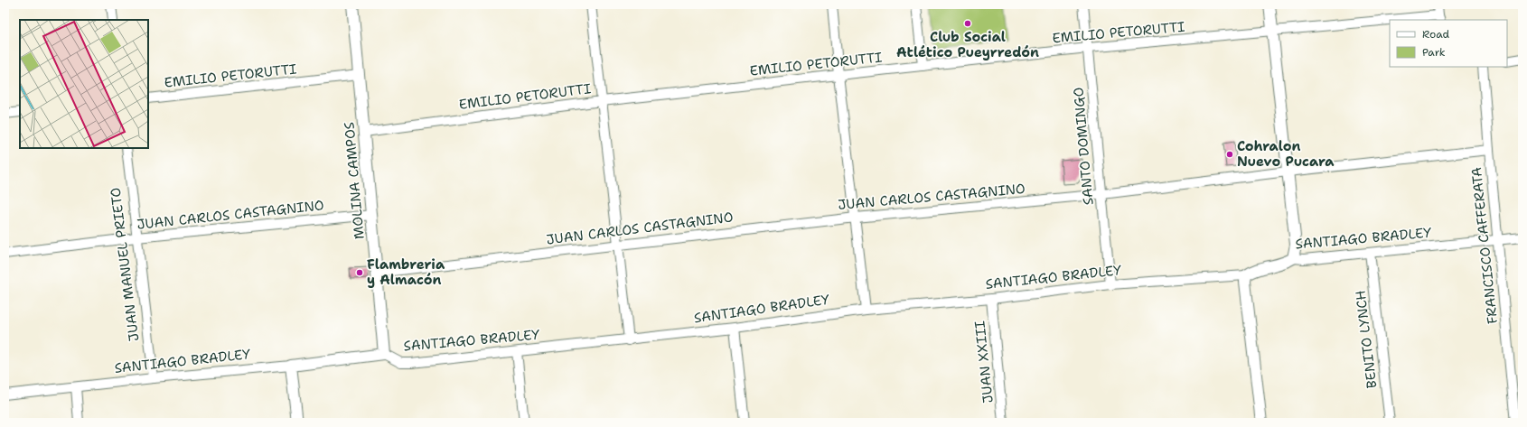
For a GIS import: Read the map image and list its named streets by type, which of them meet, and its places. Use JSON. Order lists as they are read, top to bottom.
{
  "streets": {
    "street": [
      "EMILIO PETORUTTI",
      "SANTO DOMINGO",
      "MOLINA CAMPOS",
      "JUAN CARLOS CASTAGNINO",
      "SANTIAGO BRADLEY",
      "FRANCISCO CAFFERATA",
      "JUAN MANUEL PRIETO",
      "BENITO LYNCH",
      "JUAN XXIII"
    ]
  },
  "crossings": [
    ["EMILIO PETORUTTI", "SANTO DOMINGO"],
    ["EMILIO PETORUTTI", "MOLINA CAMPOS"],
    ["SANTO DOMINGO", "JUAN CARLOS CASTAGNINO"],
    ["SANTO DOMINGO", "SANTIAGO BRADLEY"],
    ["MOLINA CAMPOS", "JUAN CARLOS CASTAGNINO"],
    ["MOLINA CAMPOS", "SANTIAGO BRADLEY"],
    ["JUAN CARLOS CASTAGNINO", "FRANCISCO CAFFERATA"],
    ["JUAN CARLOS CASTAGNINO", "JUAN MANUEL PRIETO"],
    ["SANTIAGO BRADLEY", "FRANCISCO CAFFERATA"],
    ["SANTIAGO BRADLEY", "JUAN MANUEL PRIETO"],
    ["SANTIAGO BRADLEY", "BENITO LYNCH"],
    ["SANTIAGO BRADLEY", "JUAN XXIII"]
  ],
  "places": ["Club Social Atlético Pueyrredón", "Cohralon Nuevo Pucara", "Flambreria y Almacón"],
  "legend": ["Road", "Park"]
}
